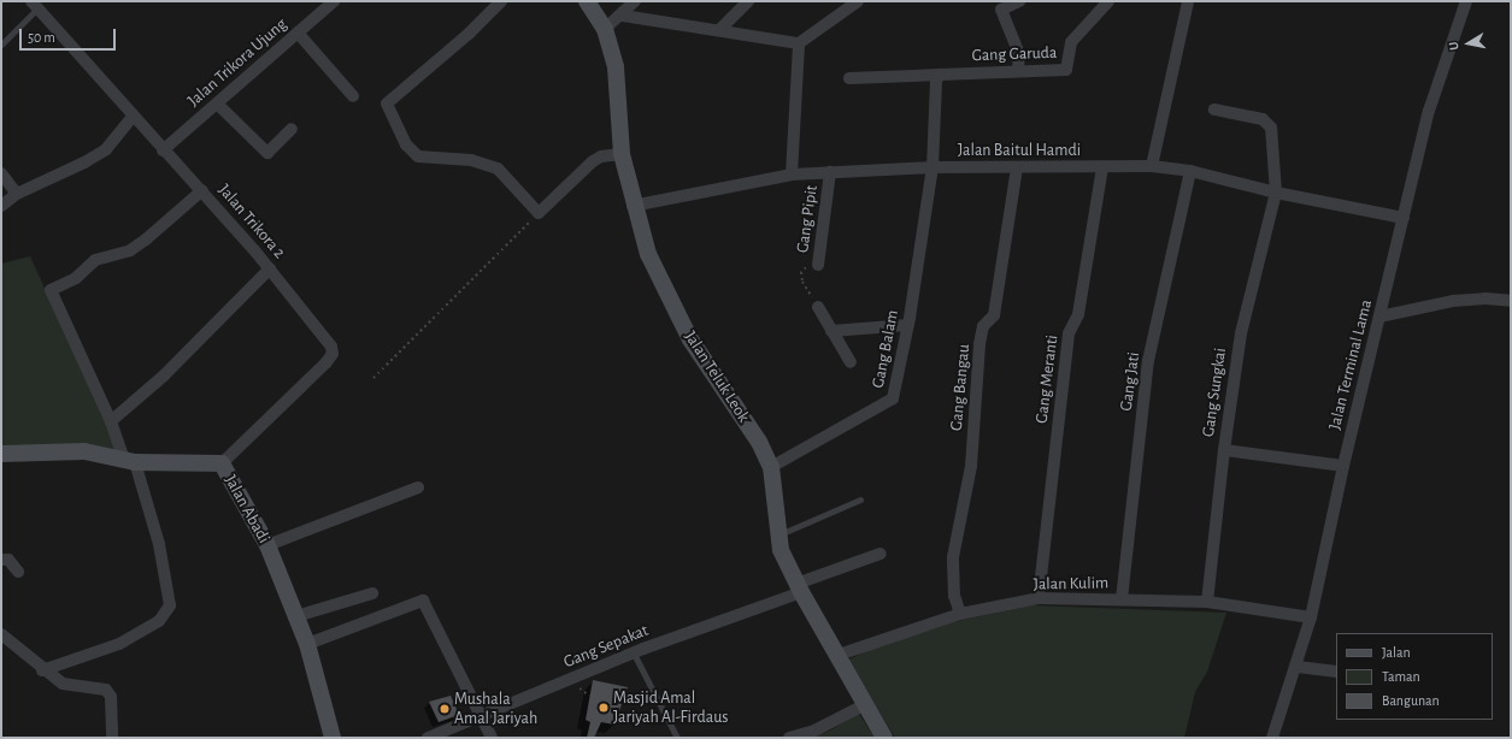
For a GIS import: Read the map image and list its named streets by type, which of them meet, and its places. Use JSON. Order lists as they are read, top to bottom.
{
  "streets": {
    "street": [
      "Gang Garuda",
      "Jalan Trikora Ujung",
      "Jalan Baitul Hamdi",
      "Gang Pipit",
      "Jalan Trikora 2",
      "Gang Balam",
      "Jalan Terminal Lama",
      "Jalan Teluk Leok",
      "Gang Meranti",
      "Gang Jati",
      "Gang Bangau",
      "Gang Sungkai",
      "Jalan Abadi",
      "Jalan Kulim",
      "Gang Sepakat"
    ]
  },
  "crossings": [
    ["Jalan Trikora Ujung", "Jalan Trikora 2"],
    ["Jalan Baitul Hamdi", "Gang Pipit"],
    ["Jalan Baitul Hamdi", "Gang Balam"],
    ["Jalan Baitul Hamdi", "Jalan Terminal Lama"],
    ["Jalan Baitul Hamdi", "Jalan Teluk Leok"],
    ["Jalan Baitul Hamdi", "Gang Meranti"],
    ["Jalan Baitul Hamdi", "Gang Jati"],
    ["Jalan Baitul Hamdi", "Gang Bangau"],
    ["Jalan Baitul Hamdi", "Gang Sungkai"],
    ["Jalan Trikora 2", "Jalan Abadi"],
    ["Gang Balam", "Jalan Teluk Leok"],
    ["Jalan Terminal Lama", "Jalan Kulim"],
    ["Jalan Teluk Leok", "Jalan Kulim"],
    ["Jalan Teluk Leok", "Gang Sepakat"],
    ["Gang Meranti", "Jalan Kulim"],
    ["Gang Jati", "Jalan Kulim"],
    ["Gang Bangau", "Jalan Kulim"],
    ["Gang Sungkai", "Jalan Kulim"]
  ],
  "places": ["Masjid Amal Jariyah Al-Firdaus", "Mushala Amal Jariyah"],
  "legend": ["Jalan", "Taman", "Bangunan"],
  "scale_bar": "50 m",
  "north": "left"
}
